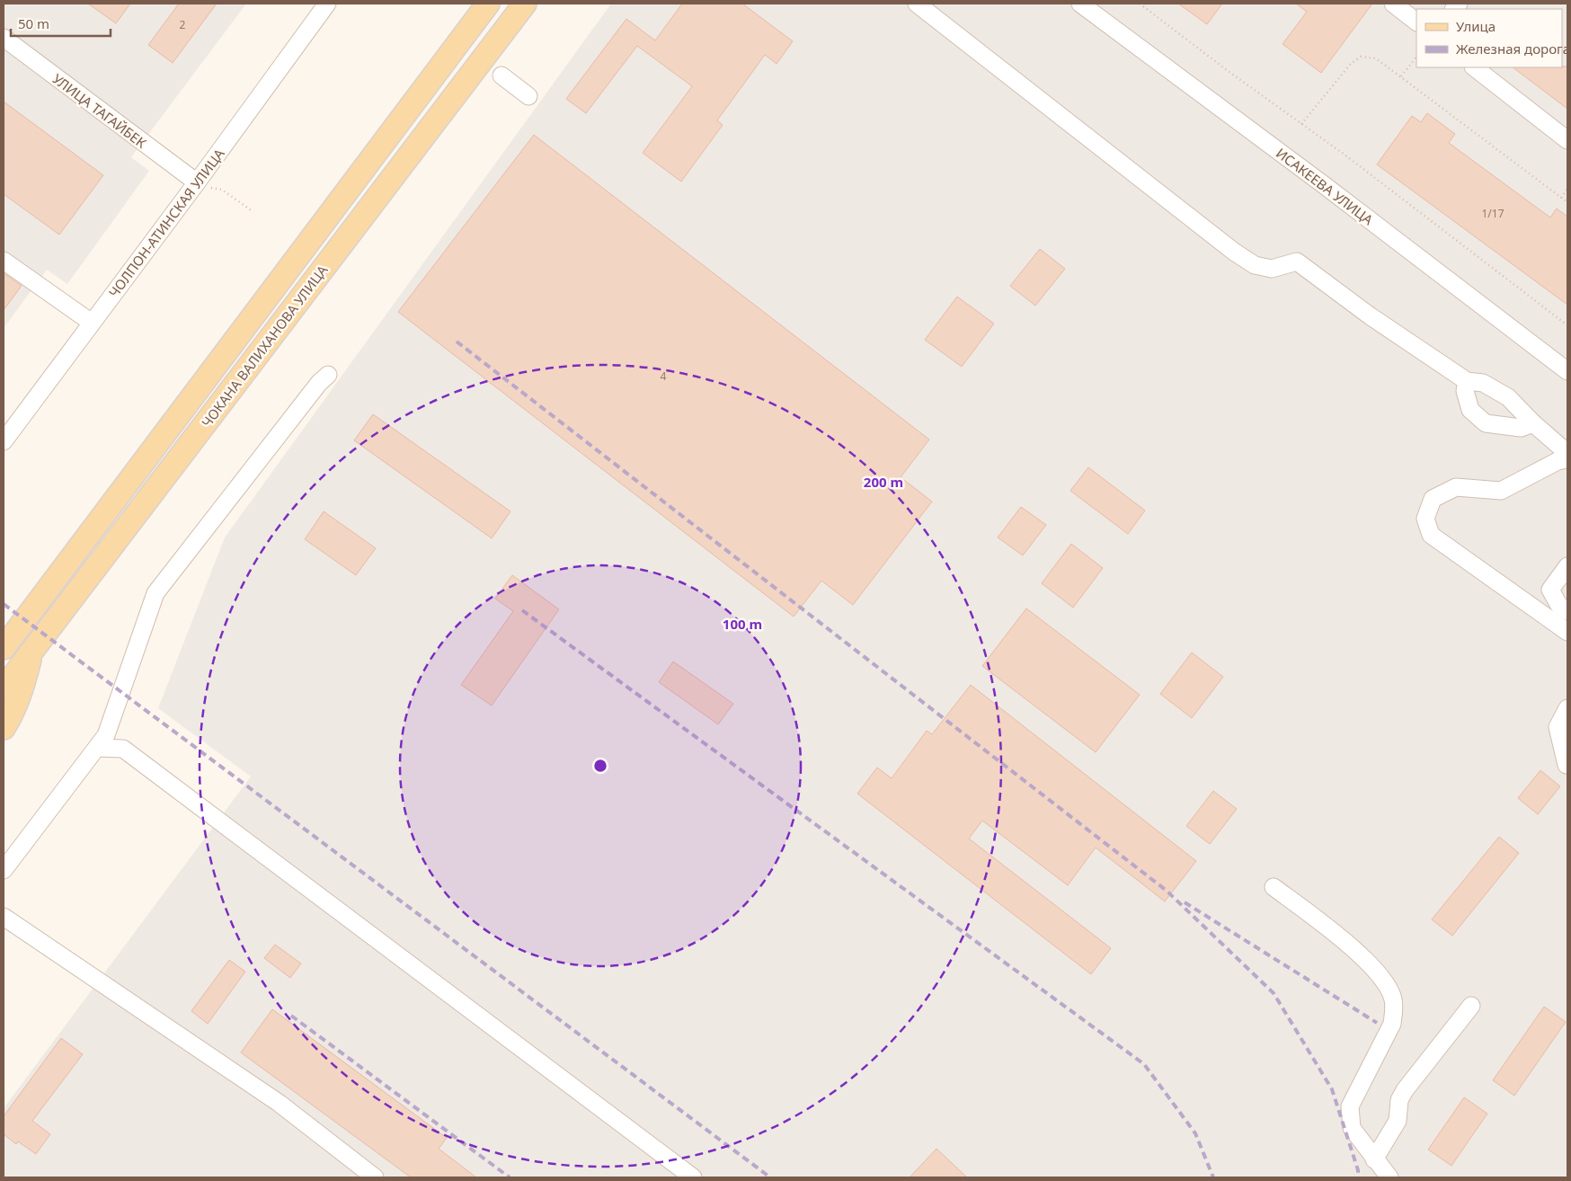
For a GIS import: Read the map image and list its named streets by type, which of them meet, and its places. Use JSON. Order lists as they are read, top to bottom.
{
  "streets": {
    "main road": ["ЧОКАНА ВАЛИХАНОВА УЛИЦА"],
    "street": ["УЛИЦА ТАГАЙБЕК", "ИСАКЕЕВА УЛИЦА", "ЧОЛПОН-АТИНСКАЯ УЛИЦА"]
  },
  "crossings": [
    ["УЛИЦА ТАГАЙБЕК", "ЧОЛПОН-АТИНСКАЯ УЛИЦА"]
  ],
  "house_numbers": ["2", "1/17", "4"],
  "legend": ["Улица", "Железная дорога"],
  "scale_bar": "50 m",
  "rings": ["200 m", "100 m"]
}
